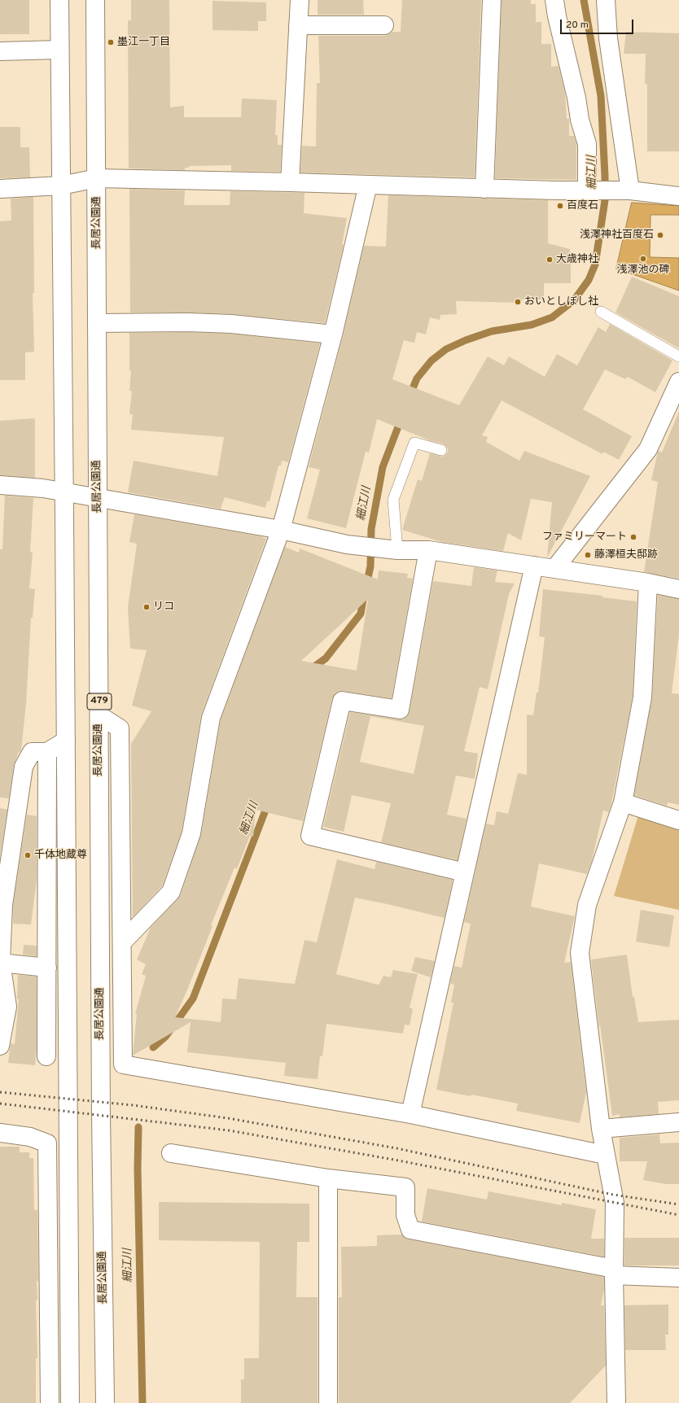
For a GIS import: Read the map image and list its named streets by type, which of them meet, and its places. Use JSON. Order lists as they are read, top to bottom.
{
  "streets": {
    "main road": ["長居公園通", "479"]
  },
  "water": ["細江川"],
  "places": [
    "墨江一丁目",
    "百度石",
    "浅澤神社百度石",
    "浅澤池の碑",
    "大歳神社",
    "おいとしぼし社",
    "ファミリーマート",
    "藤澤桓夫邸跡",
    "リコ",
    "千体地蔵尊"
  ],
  "scale_bar": "20 m"
}
